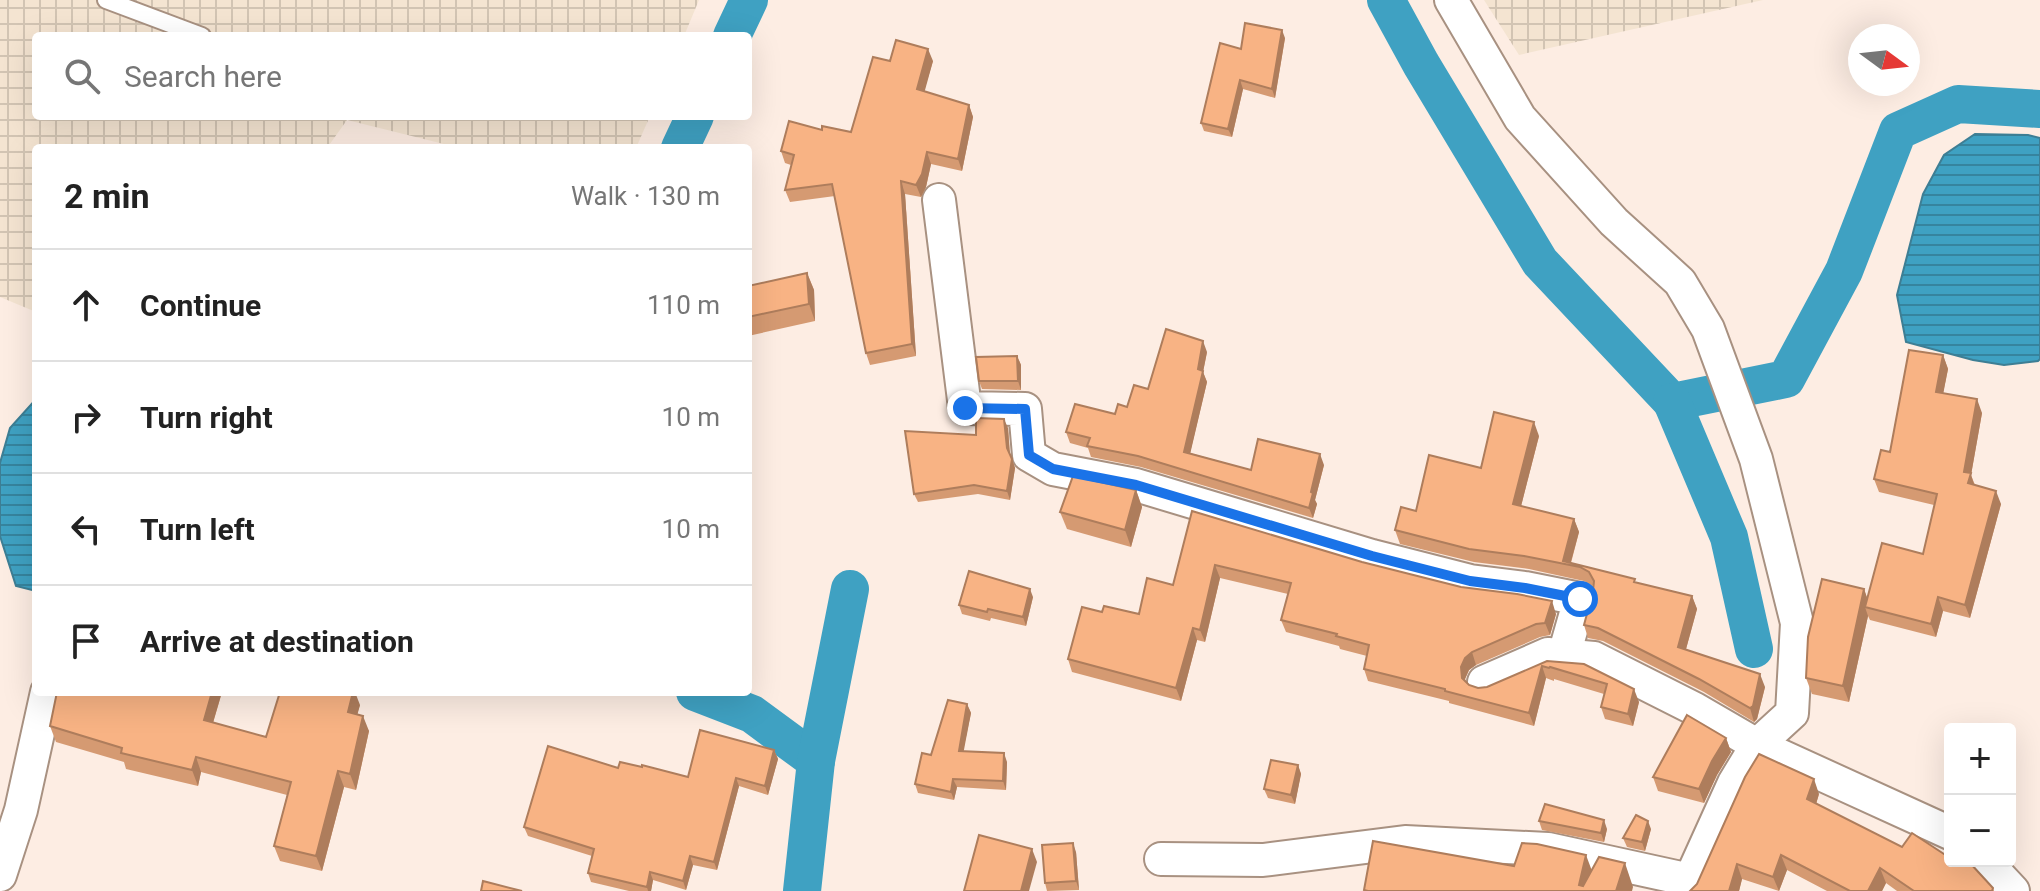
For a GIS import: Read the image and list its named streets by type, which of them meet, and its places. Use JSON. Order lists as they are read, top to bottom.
{
  "north": "right",
  "page": {
    "search": "Search here",
    "heading": ["2 min", "Walk · 130 m"],
    "list": [
      ["Continue", "110 m"],
      ["Turn right", "10 m"],
      ["Turn left", "10 m"],
      "Arrive at destination"
    ],
    "map_buttons": ["+", "−"]
  }
}
